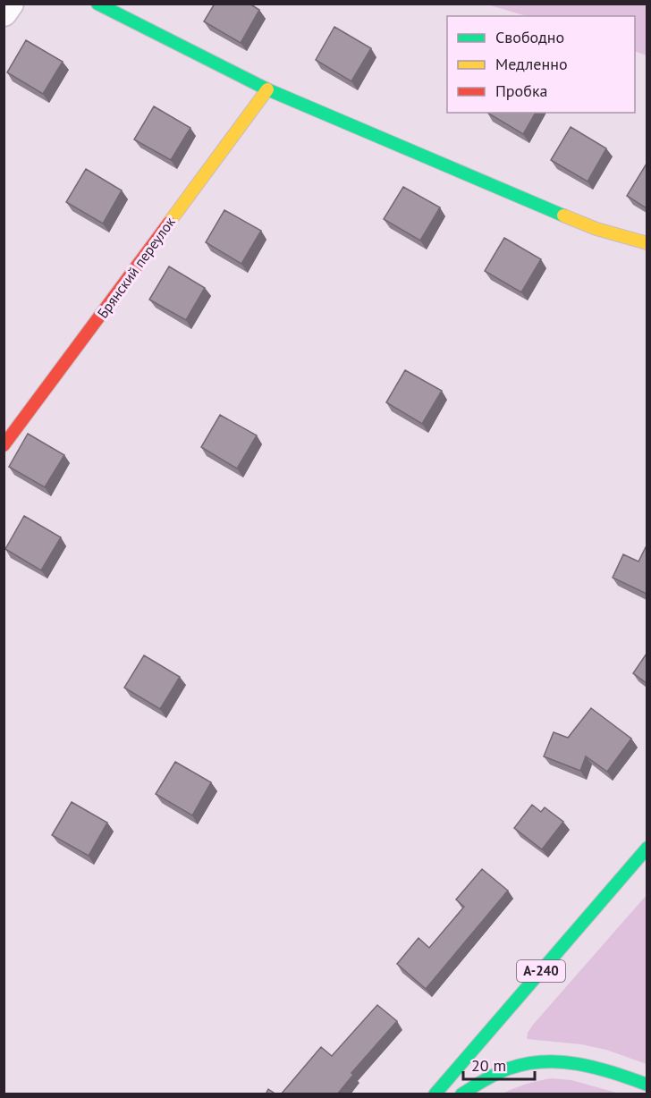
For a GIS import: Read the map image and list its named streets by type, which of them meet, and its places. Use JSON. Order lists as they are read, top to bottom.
{
  "streets": {
    "main road": ["Брянский переулок", "А-240"]
  },
  "legend": ["Свободно", "Медленно", "Пробка"],
  "scale_bar": "20 m"
}
